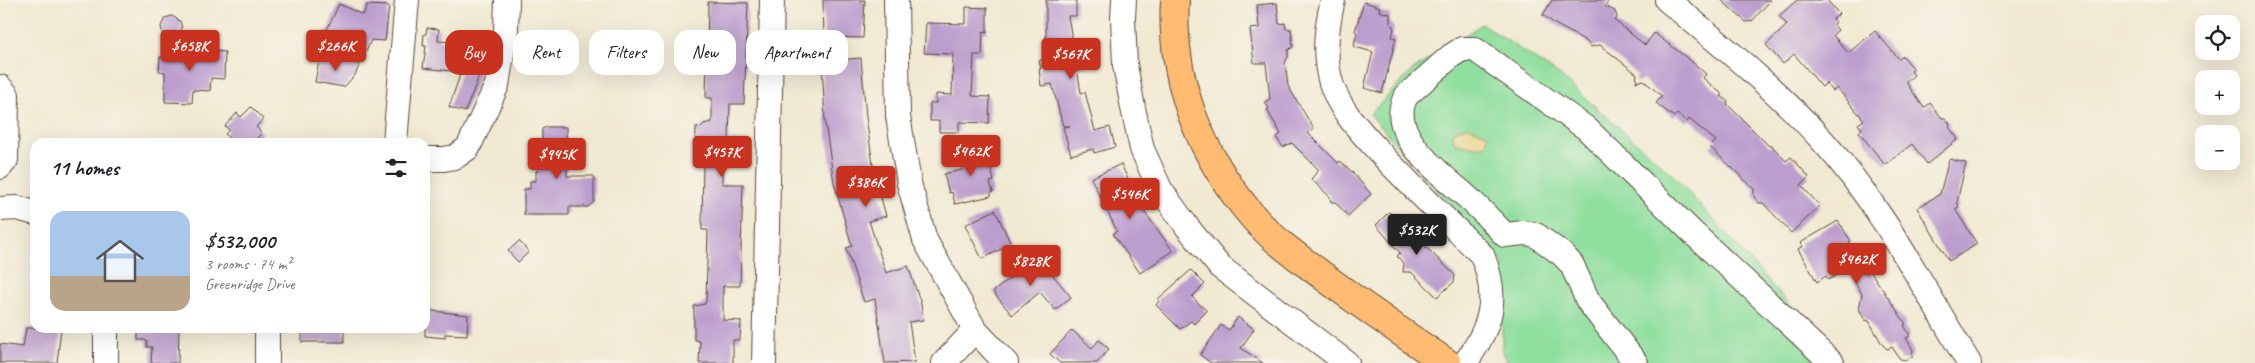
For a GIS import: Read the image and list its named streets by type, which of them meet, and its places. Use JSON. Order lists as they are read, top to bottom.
{
  "page": {
    "map_buttons": ["+", "−"],
    "price": [
      "$658K",
      "$266K",
      "$567K",
      "$462K",
      "$457K",
      "$945K",
      "$386K",
      "$546K",
      "$532K",
      "$462K",
      "$828K"
    ],
    "chip": [
      "Buy",
      "Rent",
      "Filters",
      "New",
      "Apartment"
    ],
    "heading": "11 homes",
    "list": [
      {
        "name": "$532,000",
        "note": "3 rooms · 74 m² · Greenridge Drive"
      }
    ]
  }
}
